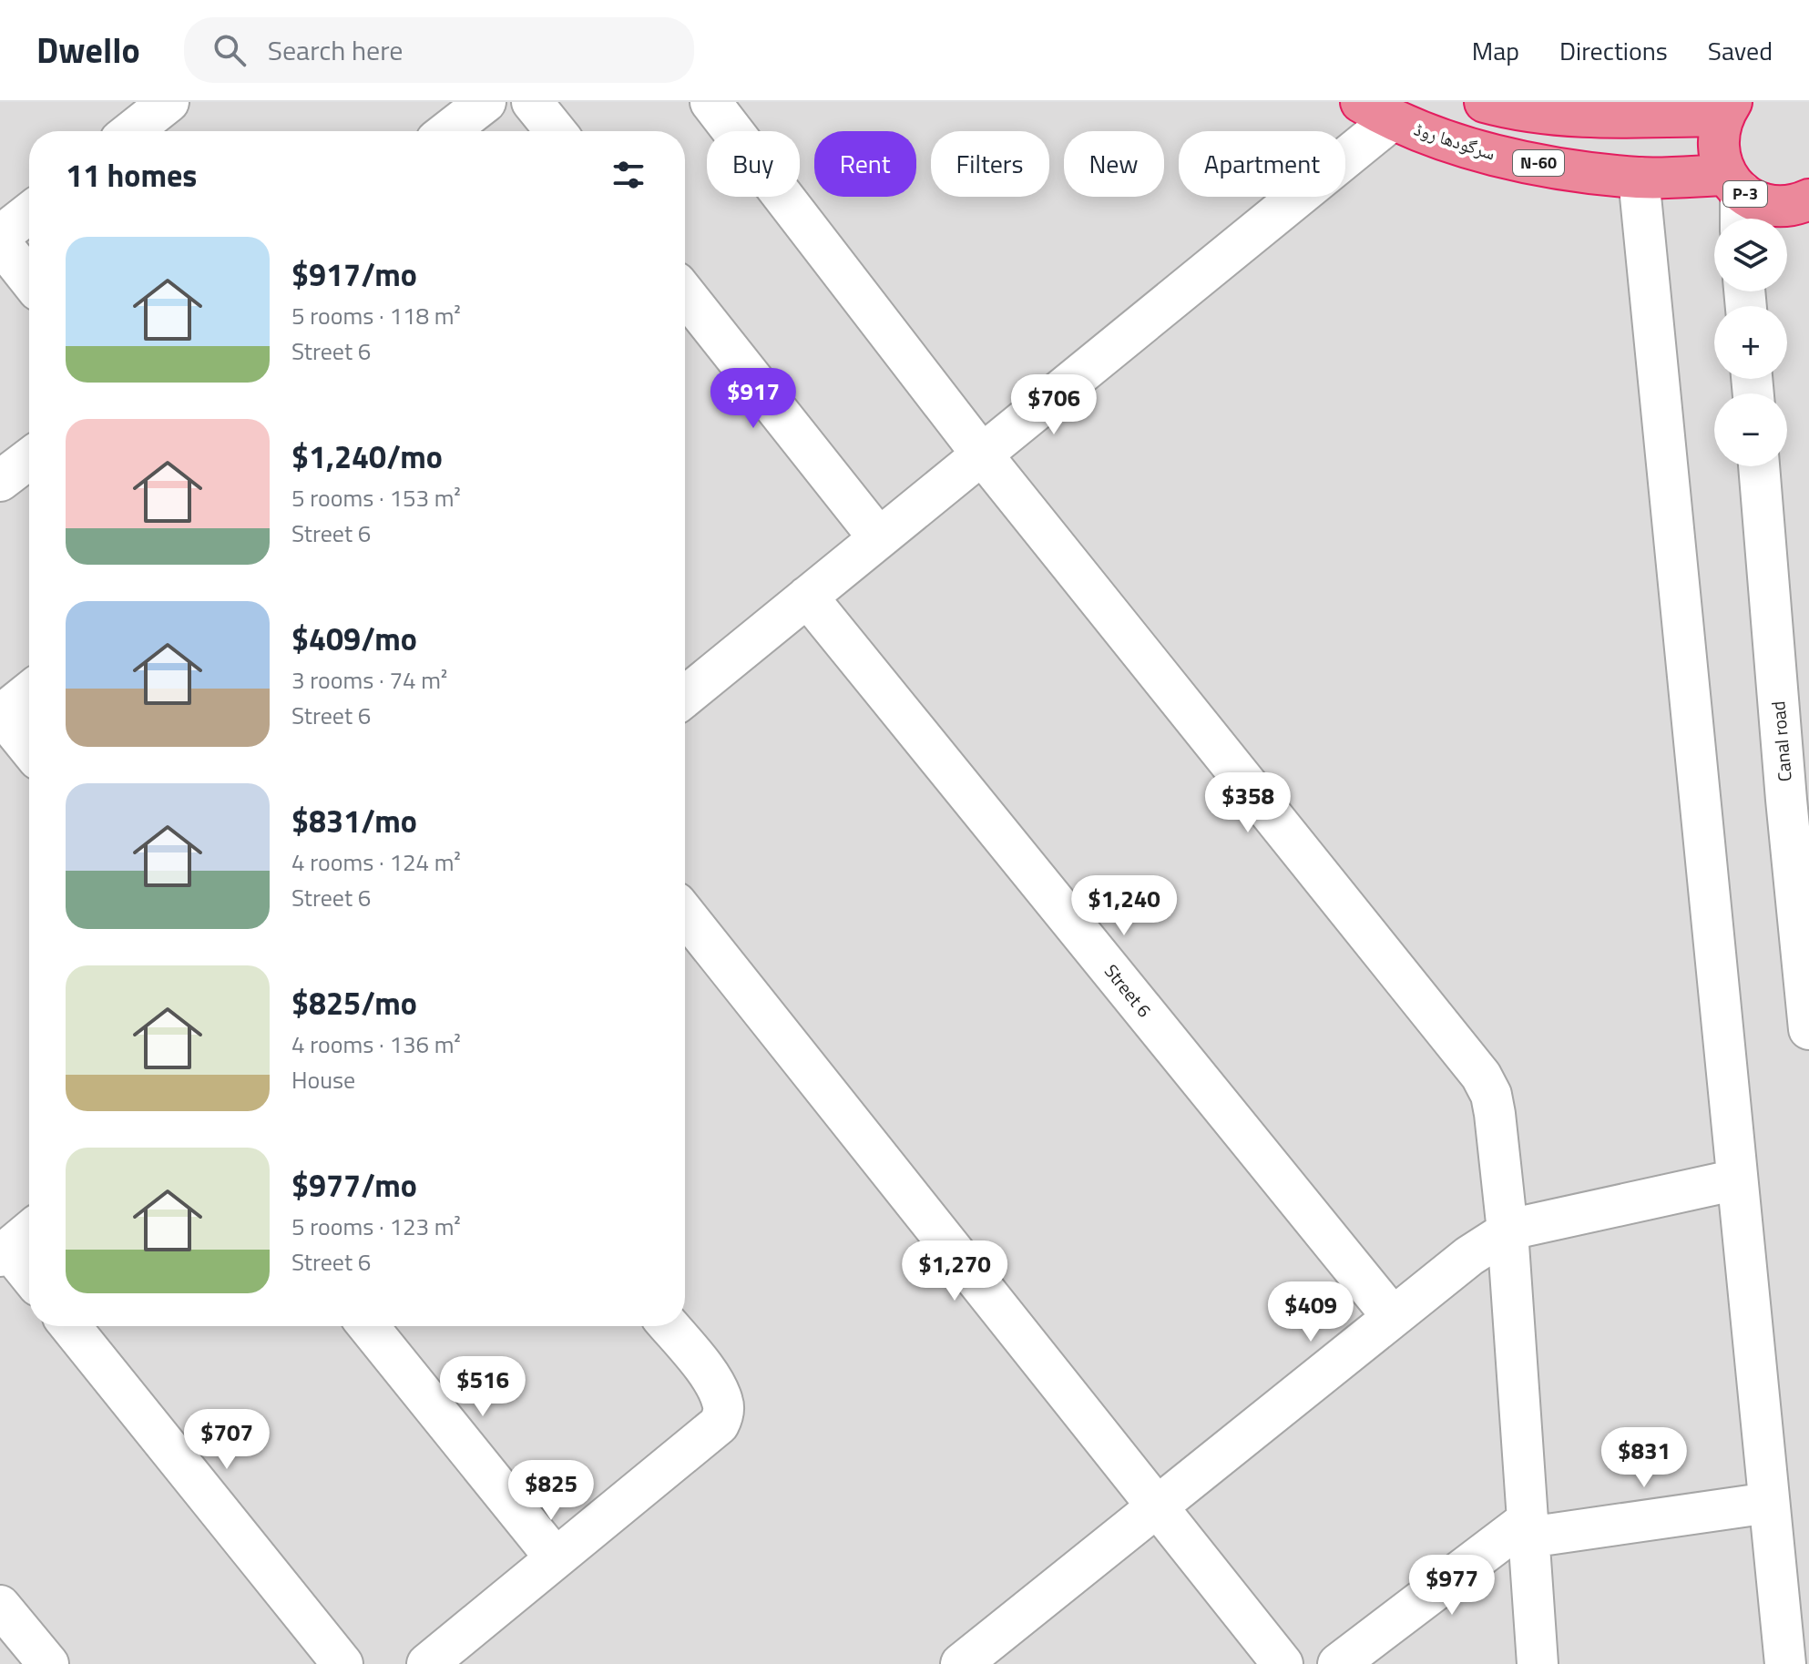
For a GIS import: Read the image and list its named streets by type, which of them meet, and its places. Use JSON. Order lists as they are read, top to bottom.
{
  "streets": {
    "highway": ["سرگودھا روڈ", "N-60", "P-3"],
    "street": ["Canal road", "Street 6"]
  },
  "crossings": [
    ["سرگودھا روڈ", "P-3"]
  ],
  "page": {
    "header": "Dwello",
    "search": "Search here",
    "nav": ["Map", "Directions", "Saved"],
    "chip": [
      "Buy",
      "Rent",
      "Filters",
      "New",
      "Apartment"
    ],
    "heading": "11 homes",
    "map_buttons": ["+", "−"],
    "list": [
      {
        "name": "$917/mo",
        "note": "5 rooms · 118 m² · Street 6"
      },
      {
        "name": "$1,240/mo",
        "note": "5 rooms · 153 m² · Street 6"
      },
      {
        "name": "$409/mo",
        "note": "3 rooms · 74 m² · Street 6"
      },
      {
        "name": "$831/mo",
        "note": "4 rooms · 124 m² · Street 6"
      },
      {
        "name": "$825/mo",
        "note": "4 rooms · 136 m² · House"
      },
      {
        "name": "$977/mo",
        "note": "5 rooms · 123 m² · Street 6"
      }
    ],
    "price": [
      "$917",
      "$706",
      "$358",
      "$1,240",
      "$1,270",
      "$409",
      "$516",
      "$707",
      "$831",
      "$825",
      "$977"
    ]
  }
}
